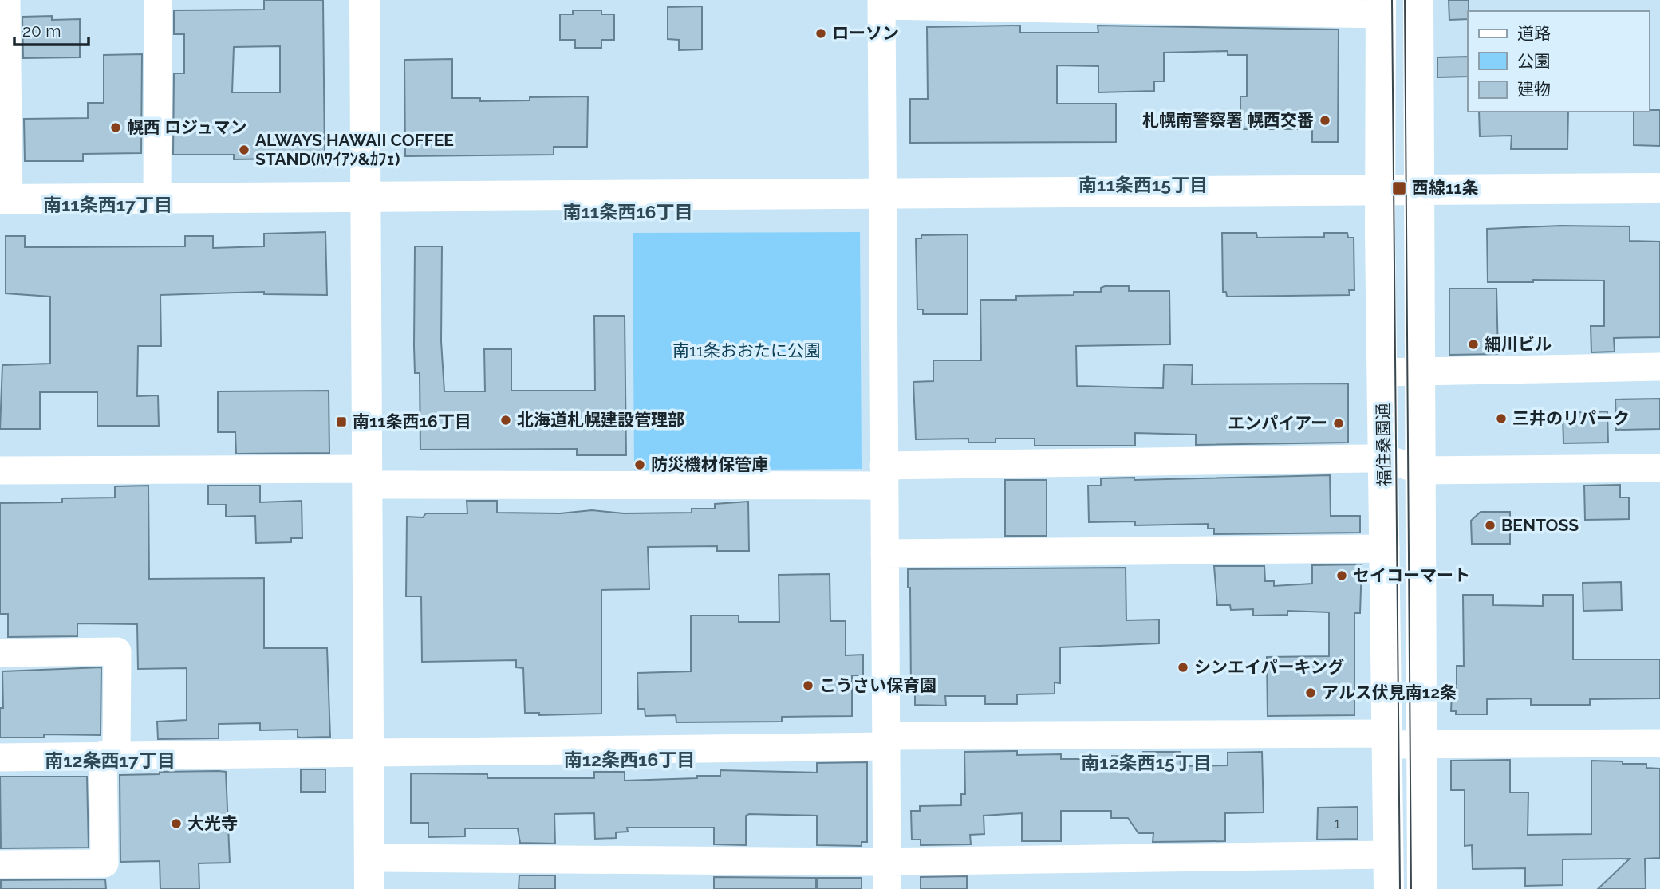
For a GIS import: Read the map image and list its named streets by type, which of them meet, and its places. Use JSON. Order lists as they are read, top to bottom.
{
  "streets": {
    "street": ["福住桑園通"]
  },
  "districts": [
    "南11条西15丁目",
    "南11条西17丁目",
    "南11条西16丁目",
    "南12条西16丁目",
    "南12条西17丁目",
    "南12条西15丁目"
  ],
  "parks": ["南11条おおたに公園"],
  "places": {
    "other": [
      "ローソン",
      "札幌南警察署 幌西交番",
      "幌西 ロジュマン",
      "ALWAYS HAWAII COFFEE STAND(ﾊﾜｲｱﾝ&ｶﾌｪ)",
      "細川ビル",
      "三井のリパーク",
      "北海道札幌建設管理部",
      "エンパイアー",
      "防災機材保管庫",
      "BENTOSS",
      "セイコーマート",
      "シンエイパーキング",
      "こうさい保育園",
      "アルス伏見南12条",
      "大光寺"
    ],
    "transit": ["西線11条", "南11条西16丁目"]
  },
  "house_numbers": ["1"],
  "legend": ["道路", "公園", "建物"],
  "scale_bar": "20 m"
}
